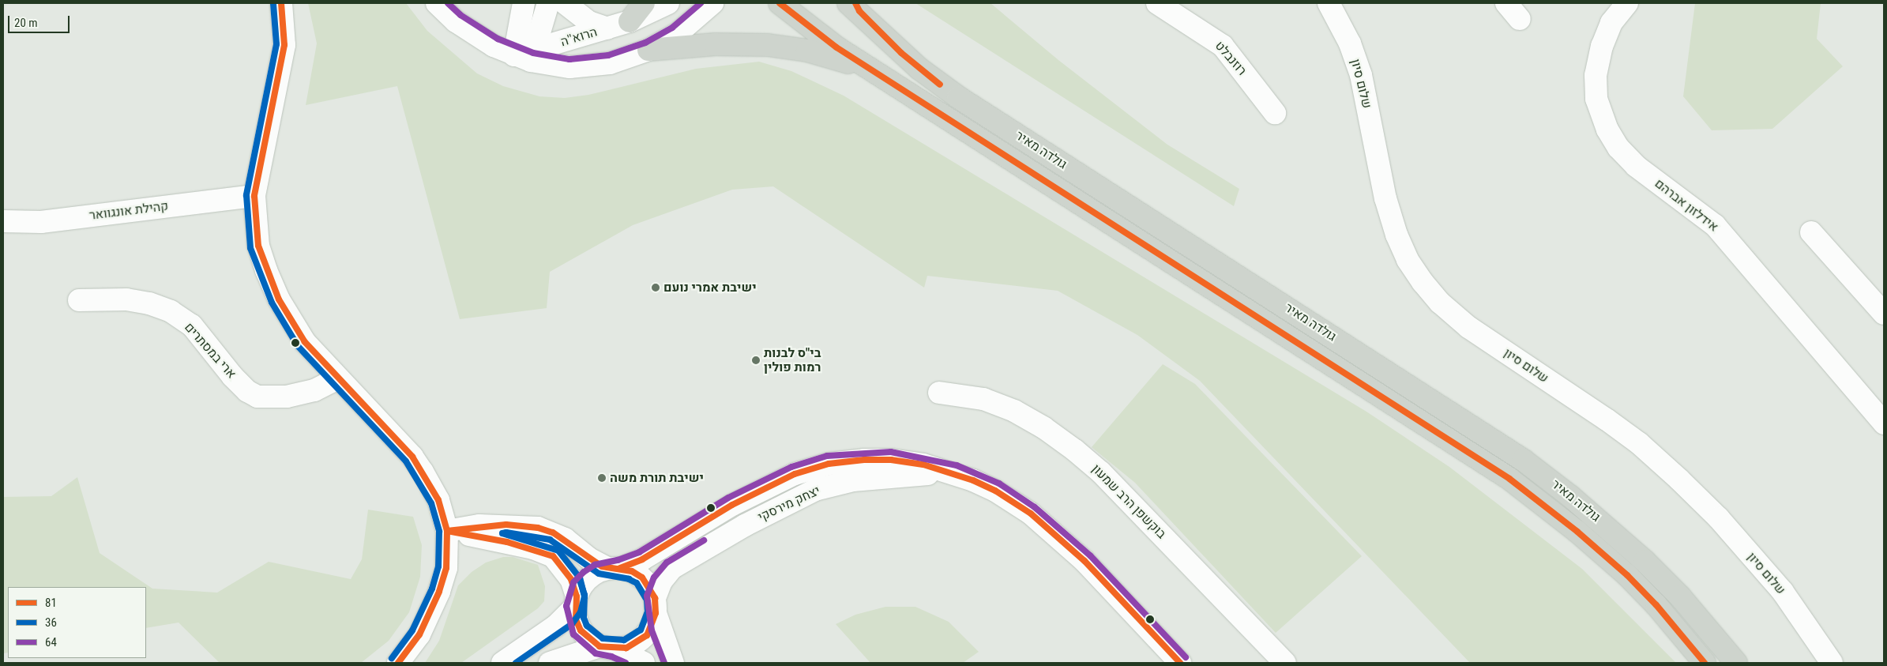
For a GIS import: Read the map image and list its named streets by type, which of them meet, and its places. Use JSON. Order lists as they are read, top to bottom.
{
  "streets": {
    "main road": ["גולדה מאיר"],
    "street": [
      "הרוא''ה",
      "רוזנבלט",
      "שלום סיון",
      "אידלזון אברהם",
      "קהילת אונגוואר",
      "ארי במסתרים",
      "בוקשפן הרב שמעון",
      "יצחק מירסקי"
    ]
  },
  "places": ["ישיבת אמרי נועם", "בי\"ס לבנות רמות פולין", "ישיבת תורת משה"],
  "lines": ["transit line 81", "transit line 64", "transit line 36"],
  "legend": ["81", "36", "64"],
  "scale_bar": "20 m"
}
